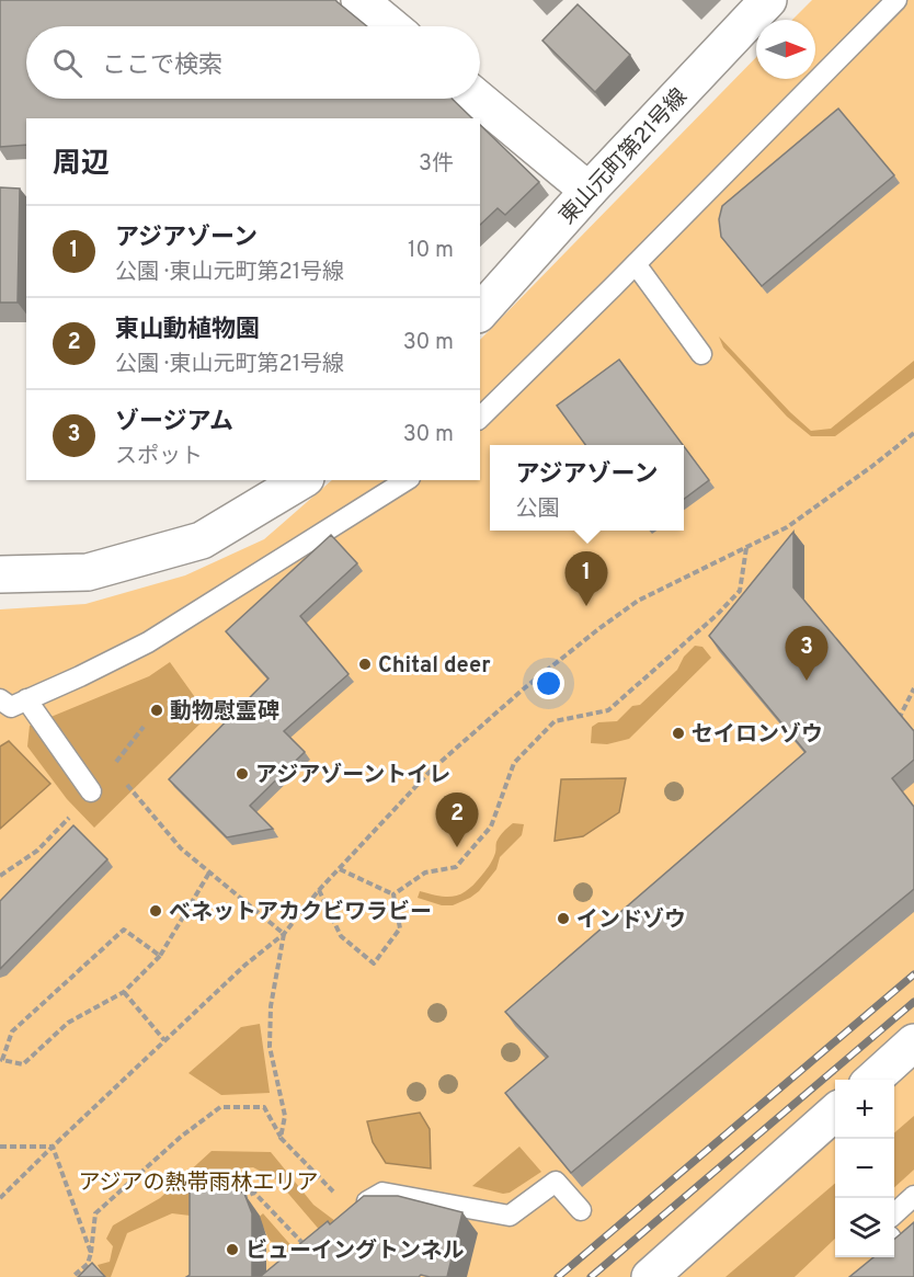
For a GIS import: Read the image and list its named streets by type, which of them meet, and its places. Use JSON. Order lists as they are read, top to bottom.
{
  "streets": {
    "street": ["東山元町第21号線"]
  },
  "parks": ["アジアの熱帯雨林エリア"],
  "places": [
    "Chital deer",
    "動物慰霊碑",
    "セイロンゾウ",
    "アジアゾーントイレ",
    "ベネットアカクビワラビー",
    "インドゾウ",
    "ビューイングトンネル"
  ],
  "north": "right",
  "page": {
    "search": "ここで検索",
    "heading": ["周辺", "3件"],
    "list": [
      {
        "mark": "1",
        "name": "アジアゾーン",
        "note": "公園 · 東山元町第21号線",
        "value": "10 m"
      },
      {
        "mark": "2",
        "name": "東山動植物園",
        "note": "公園 · 東山元町第21号線",
        "value": "30 m"
      },
      {
        "mark": "3",
        "name": "ゾージアム",
        "note": "スポット",
        "value": "30 m"
      }
    ],
    "popup": ["アジアゾーン", "公園"],
    "pins": ["1", "3", "2"],
    "map_buttons": ["+", "−"]
  }
}
